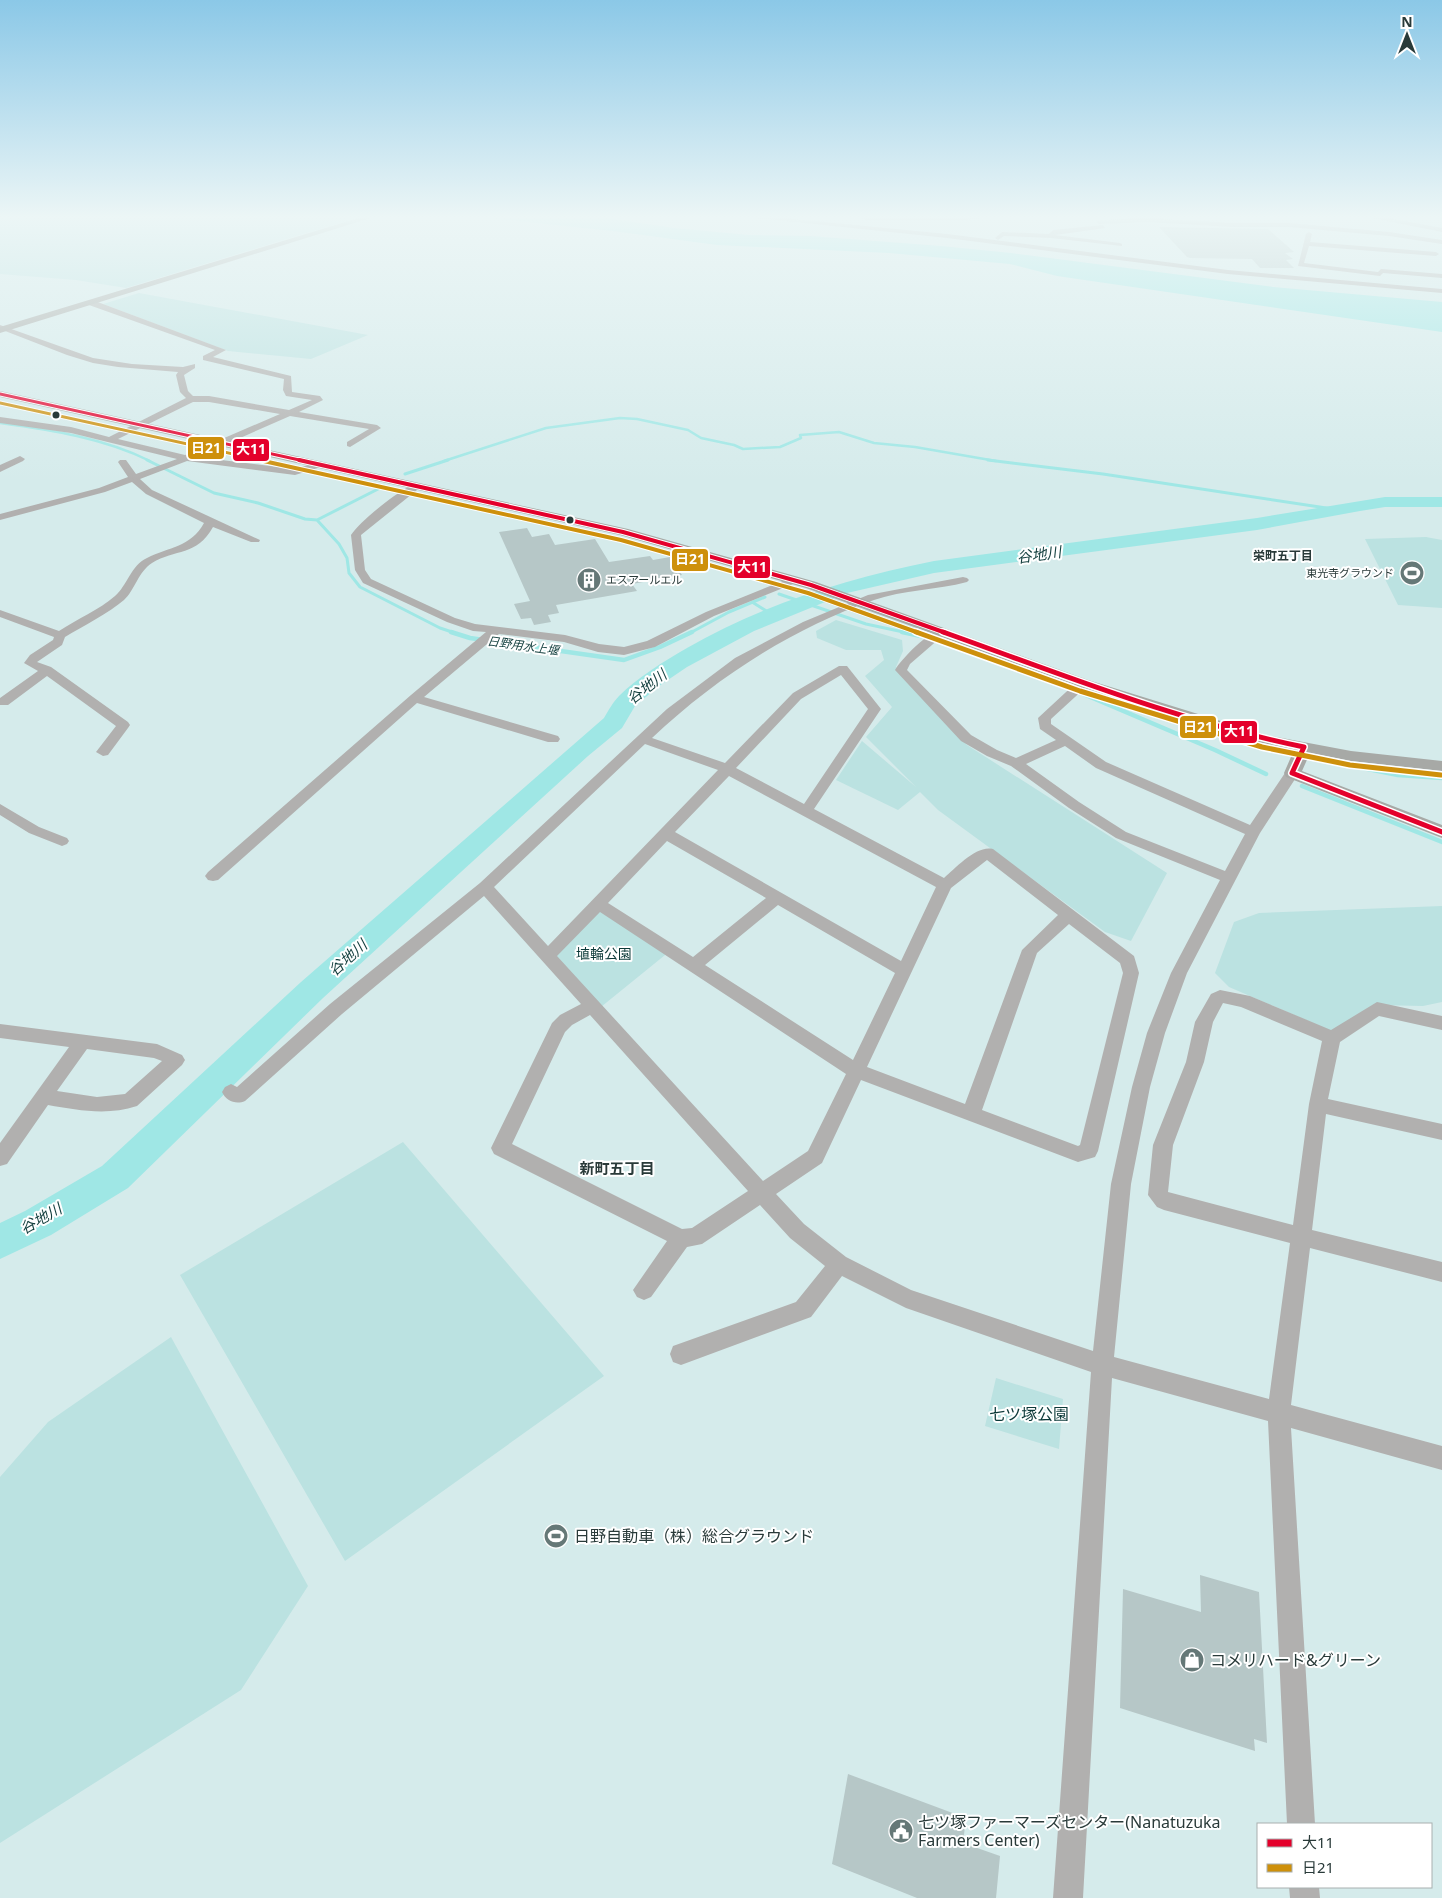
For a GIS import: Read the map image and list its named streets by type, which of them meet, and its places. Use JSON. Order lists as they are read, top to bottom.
{
  "districts": ["栄町五丁目", "新町五丁目"],
  "water": ["谷地川", "日野用水上堰"],
  "parks": ["埴輪公園", "七ツ塚公園"],
  "places": {
    "sports": ["東光寺グラウンド", "日野自動車（株）総合グラウンド"],
    "building": ["エスアールエル"],
    "shop": ["コメリハード&グリーン"],
    "public building": ["七ツ塚ファーマーズセンター(Nanatuzuka Farmers Center)"]
  },
  "lines": ["transit line 大11", "transit line 日21"],
  "legend": ["大11", "日21"],
  "north": "top"
}
